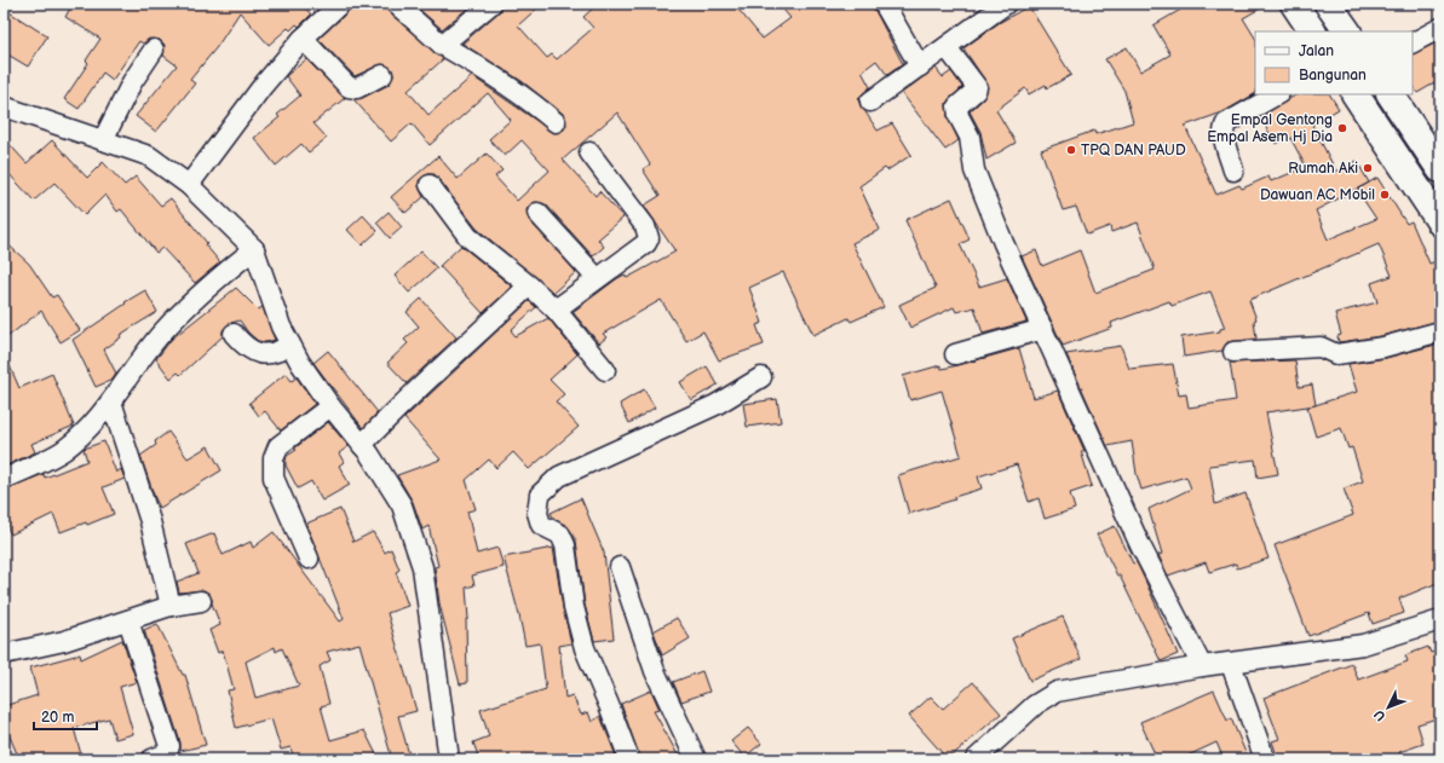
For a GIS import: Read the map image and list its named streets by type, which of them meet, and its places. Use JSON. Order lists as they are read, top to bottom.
{
  "places": [
    "Empal Gentong Empal Asem Hj Dia",
    "TPQ DAN PAUD",
    "Rumah Aki",
    "Dawuan AC Mobil"
  ],
  "legend": ["Jalan", "Bangunan"],
  "scale_bar": "20 m",
  "north": "bottom left"
}
